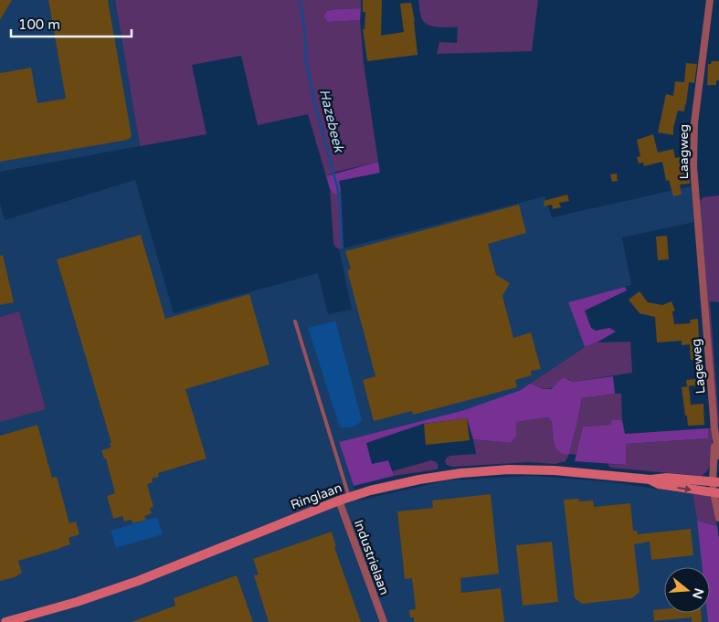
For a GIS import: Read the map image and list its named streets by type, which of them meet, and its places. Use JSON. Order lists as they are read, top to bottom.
{
  "streets": {
    "main road": ["Ringlaan"],
    "street": ["Laagweg", "Lageweg", "Industrielaan"]
  },
  "crossings": [
    ["Laagweg", "Lageweg"],
    ["Lageweg", "Ringlaan"],
    ["Ringlaan", "Industrielaan"]
  ],
  "water": ["Hazebeek"],
  "scale_bar": "100 m",
  "north": "right"
}
